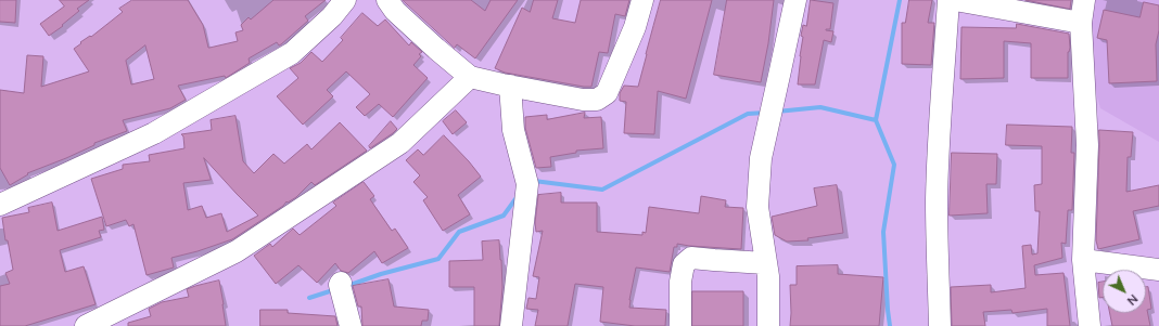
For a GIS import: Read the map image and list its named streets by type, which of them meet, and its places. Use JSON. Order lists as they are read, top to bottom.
{
  "north": "bottom right"
}
